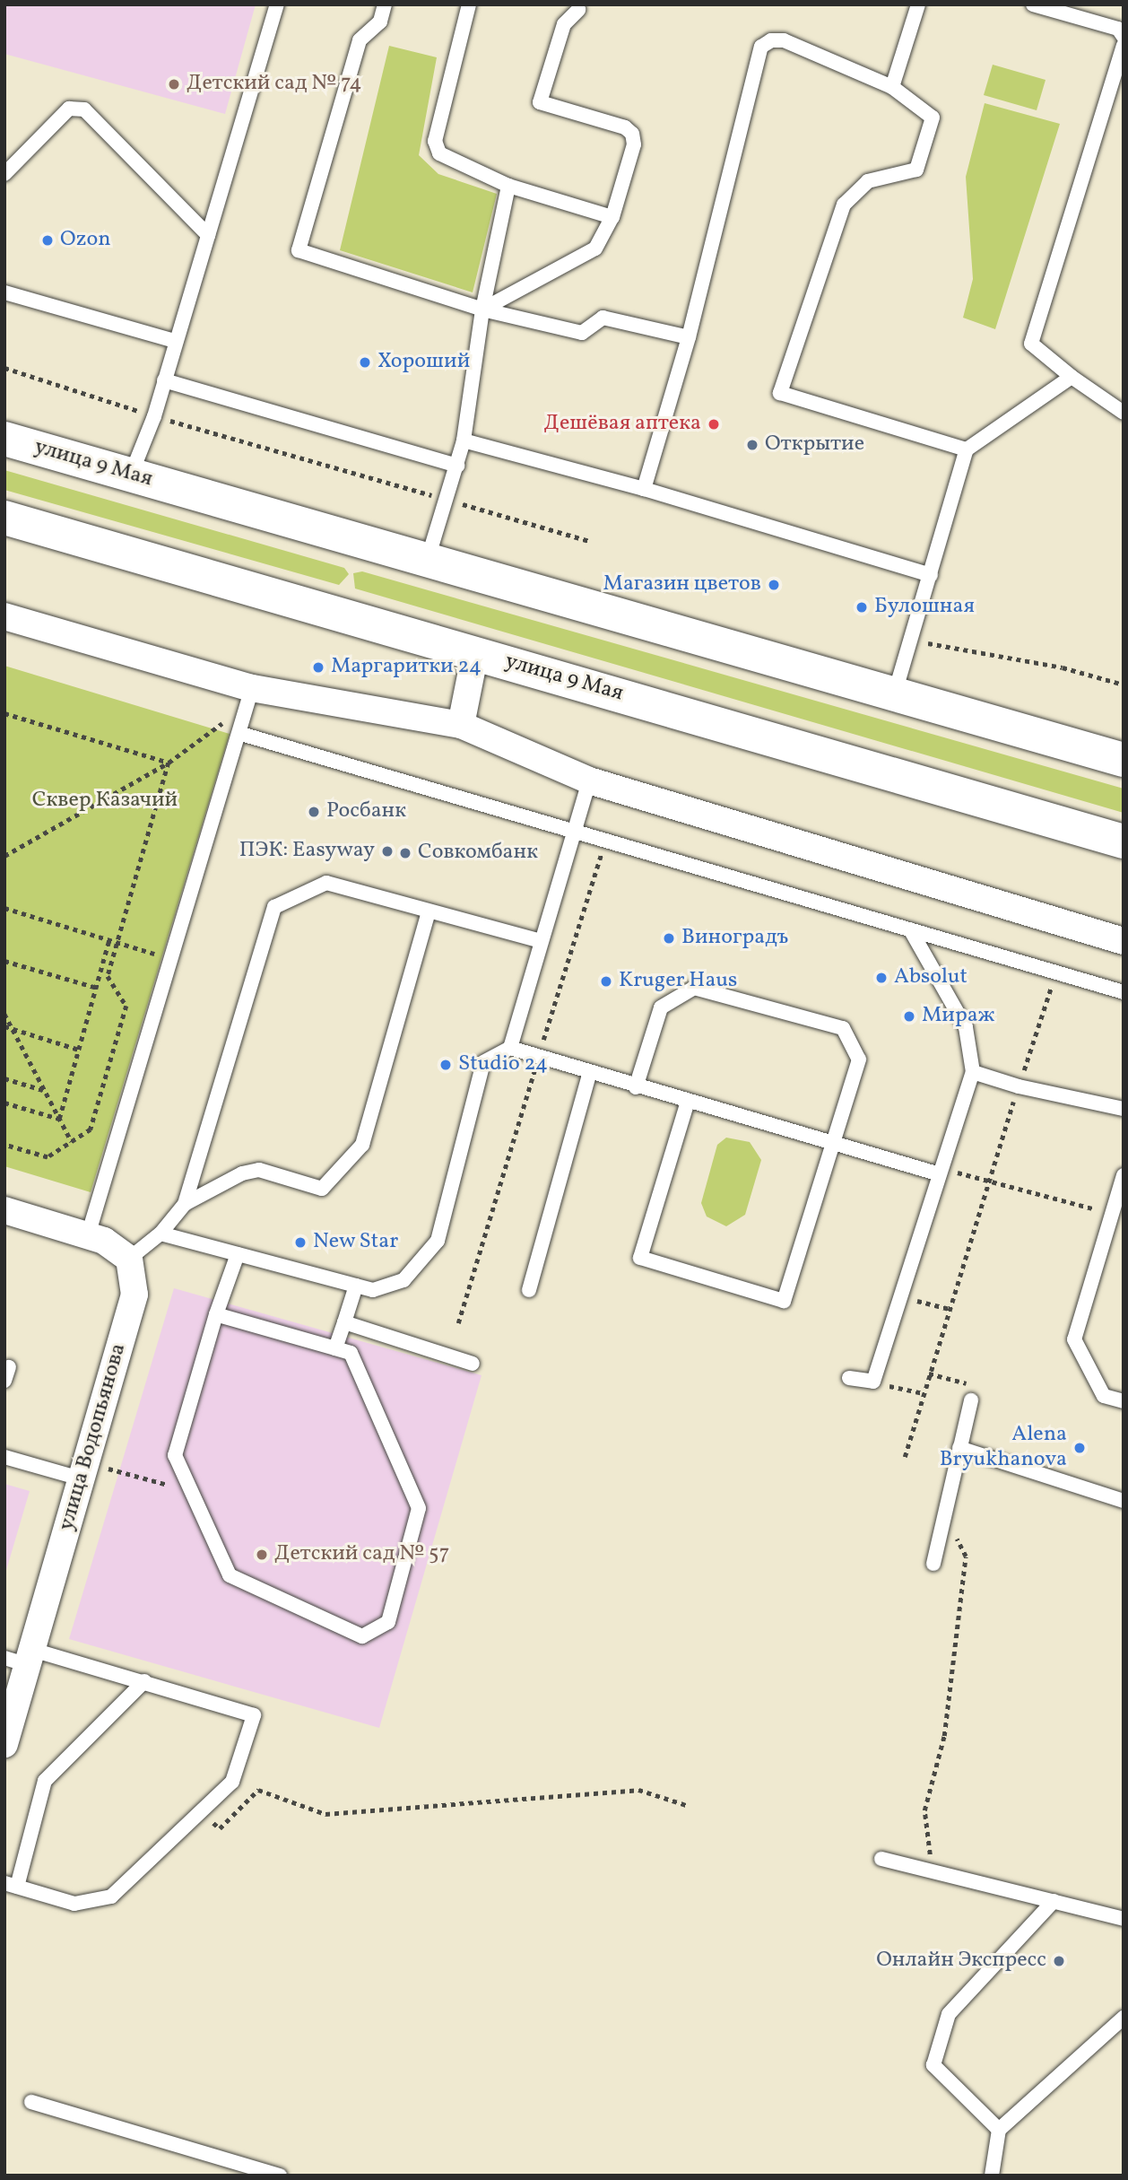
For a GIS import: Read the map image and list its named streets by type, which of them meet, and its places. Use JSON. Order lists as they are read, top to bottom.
{
  "streets": {
    "main road": ["улица 9 Мая"],
    "street": ["улица Водопьянова"]
  },
  "parks": ["Сквер Казачий"],
  "places": [
    "Детский сад № 74",
    "Ozon",
    "Хороший",
    "Дешёвая аптека",
    "Открытие",
    "Магазин цветов",
    "Булошная",
    "Маргаритки 24",
    "Росбанк",
    "ПЭК: Easyway",
    "Совкомбанк",
    "Виноградъ",
    "Absolut",
    "Kruger Haus",
    "Мираж",
    "Studio 24",
    "New Star",
    "Alena Bryukhanova",
    "Детский сад № 57",
    "Онлайн Экспресс"
  ]
}
